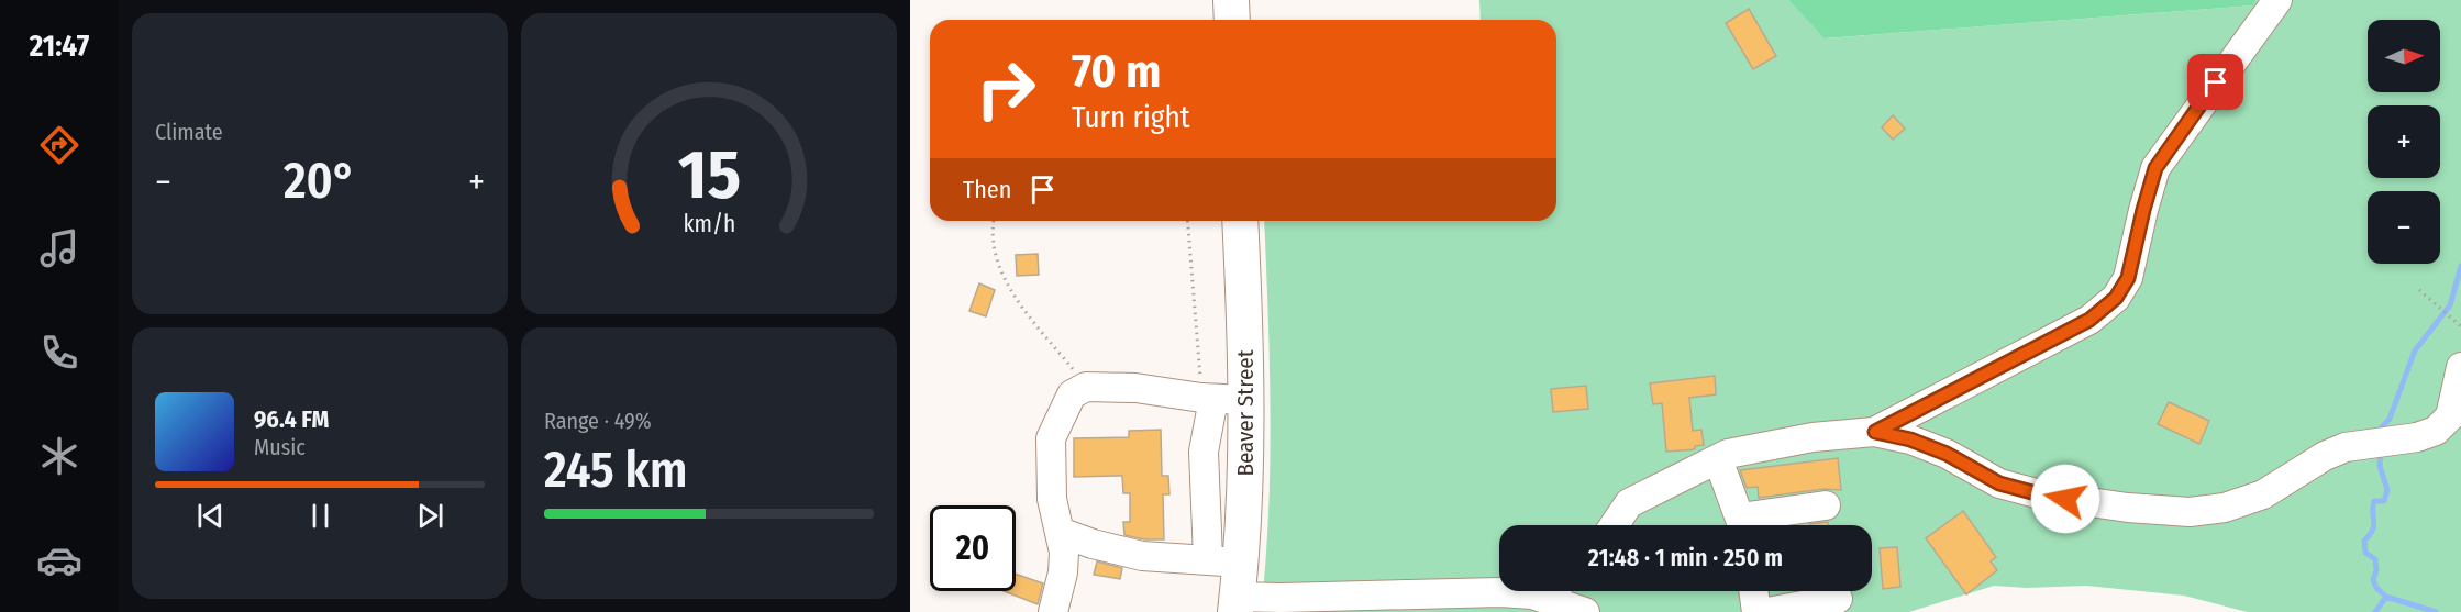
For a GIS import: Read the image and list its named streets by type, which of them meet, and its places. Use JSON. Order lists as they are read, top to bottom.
{
  "streets": {
    "main road": ["Beaver Street"]
  },
  "north": "right",
  "page": {
    "tabs": "21:47",
    "tile": [
      "Climate",
      ["Range · 49%", "245 km"]
    ],
    "map_buttons": ["+", "−"],
    "turn": ["70 m", "Turn right"],
    "heat": ["−", "20°", "+"],
    "then": "Then",
    "song": ["96.4 FM", "Music"],
    "limit": "20",
    "trip": "21:48 · 1 min · 250 m",
    "gauge": ["15", "km/h"]
  }
}
